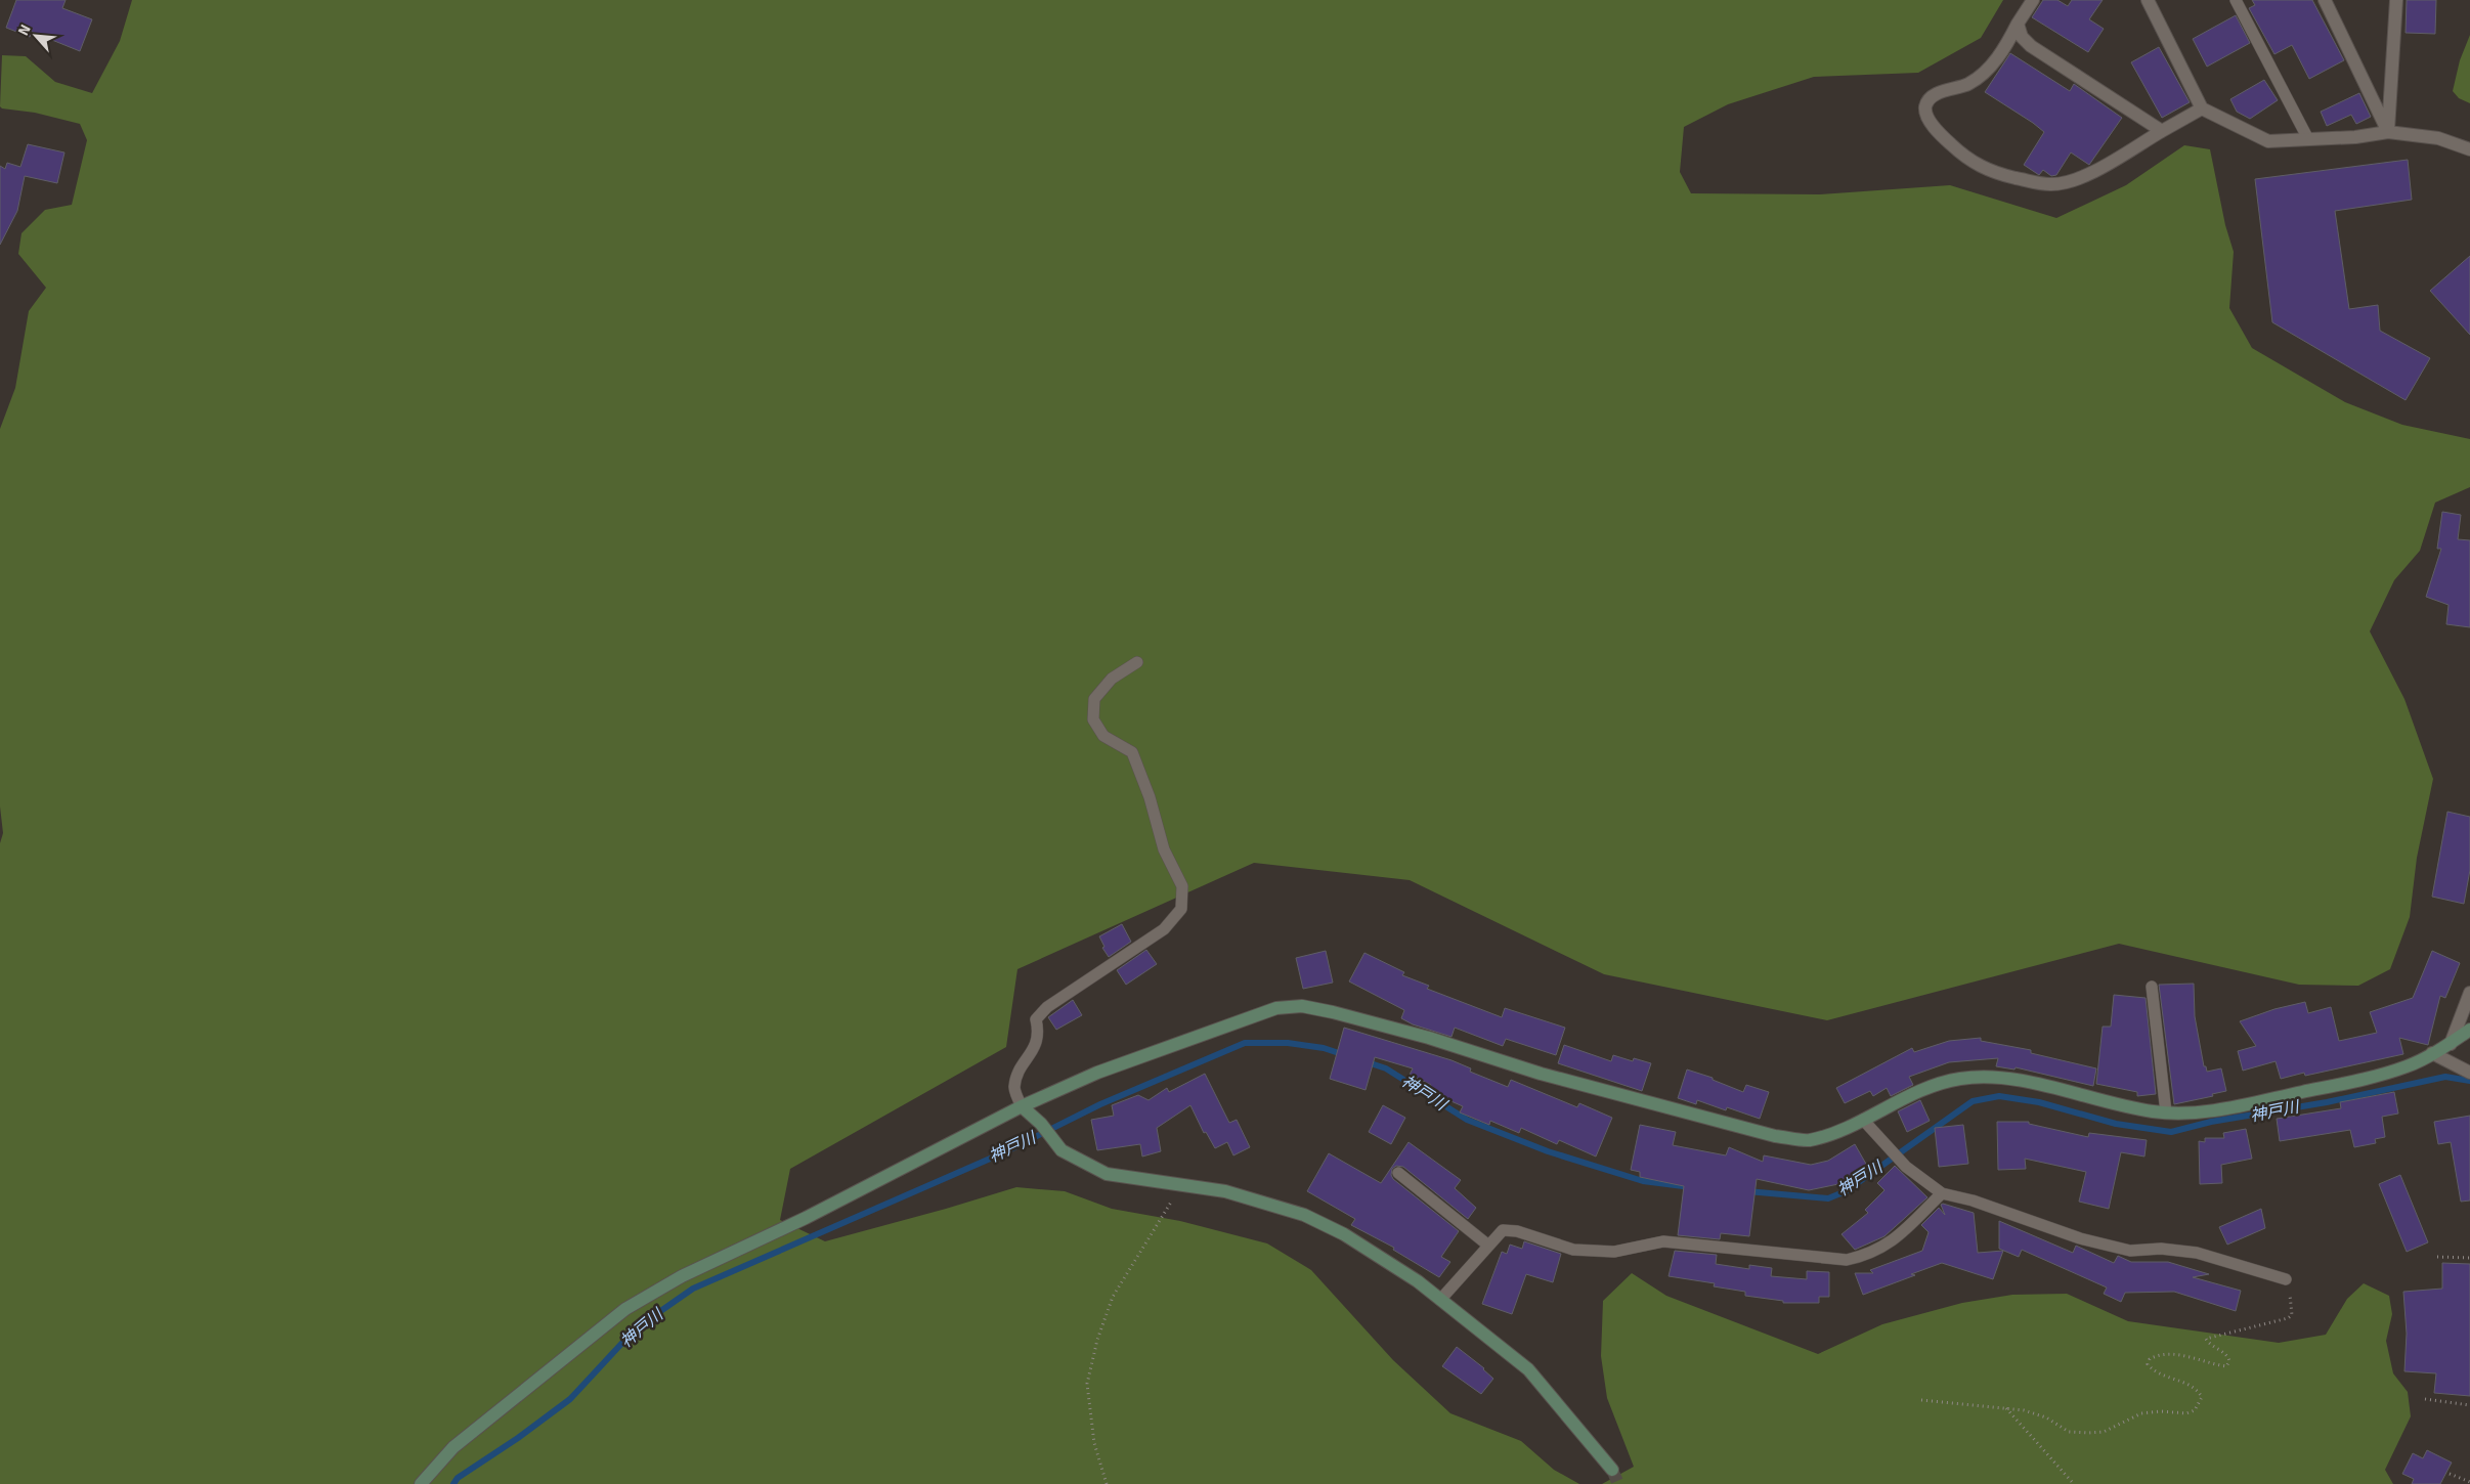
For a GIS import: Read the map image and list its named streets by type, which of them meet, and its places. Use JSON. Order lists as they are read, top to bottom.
{
  "water": ["神戸川"],
  "north": "top left"
}
